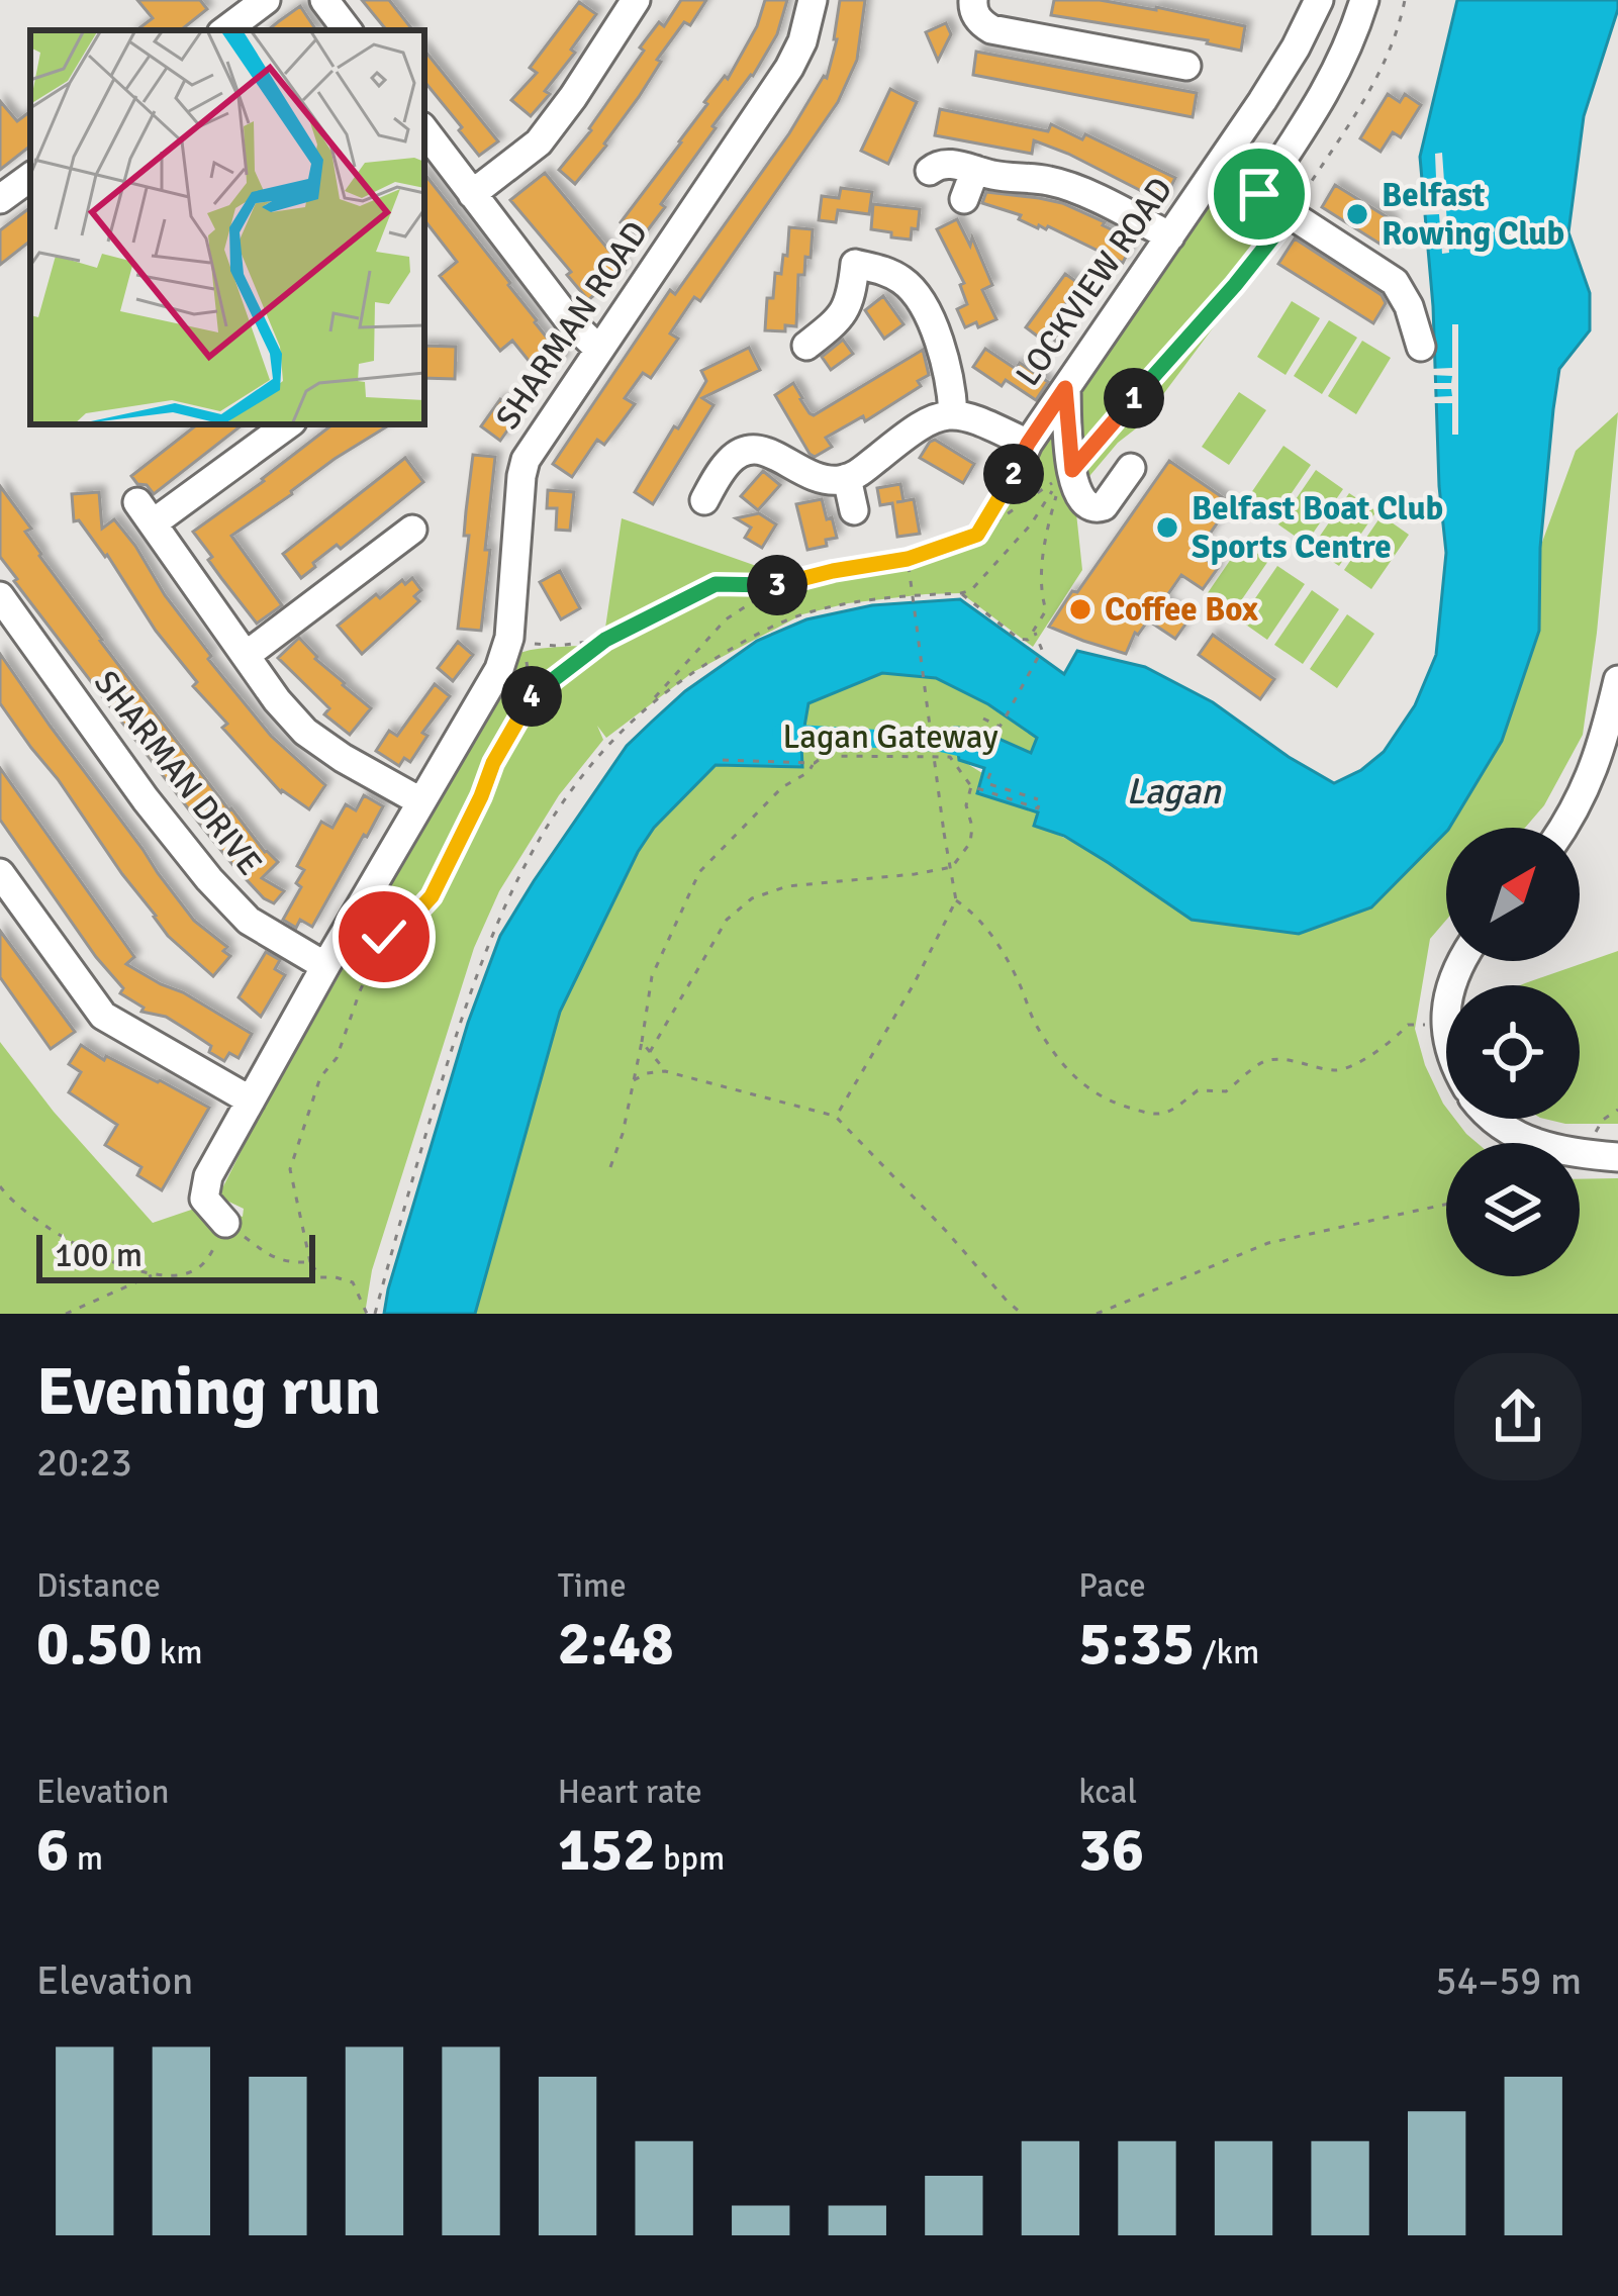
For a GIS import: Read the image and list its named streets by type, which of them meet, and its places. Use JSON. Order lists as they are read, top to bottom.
{
  "streets": {
    "street": ["LOCKVIEW ROAD", "SHARMAN ROAD", "SHARMAN DRIVE"]
  },
  "crossings": [
    ["SHARMAN ROAD", "SHARMAN DRIVE"]
  ],
  "water": ["Lagan"],
  "parks": ["Lagan Gateway"],
  "places": ["Belfast Rowing Club", "Belfast Boat Club Sports Centre", "Coffee Box"],
  "scale_bar": "100 m",
  "north": "top right",
  "page": {
    "pins": [
      "1",
      "2",
      "3",
      "4"
    ],
    "scale": "100 m",
    "heading": ["Evening run", "20:23"],
    "stats": [
      ["Distance", "0.50 km"],
      ["Time", "2:48"],
      ["Pace", "5:35 /km"],
      ["Elevation", "6 m"],
      ["Heart rate", "152 bpm"],
      ["kcal", "36"]
    ],
    "chart": ["Elevation", "54–59 m"]
  }
}
